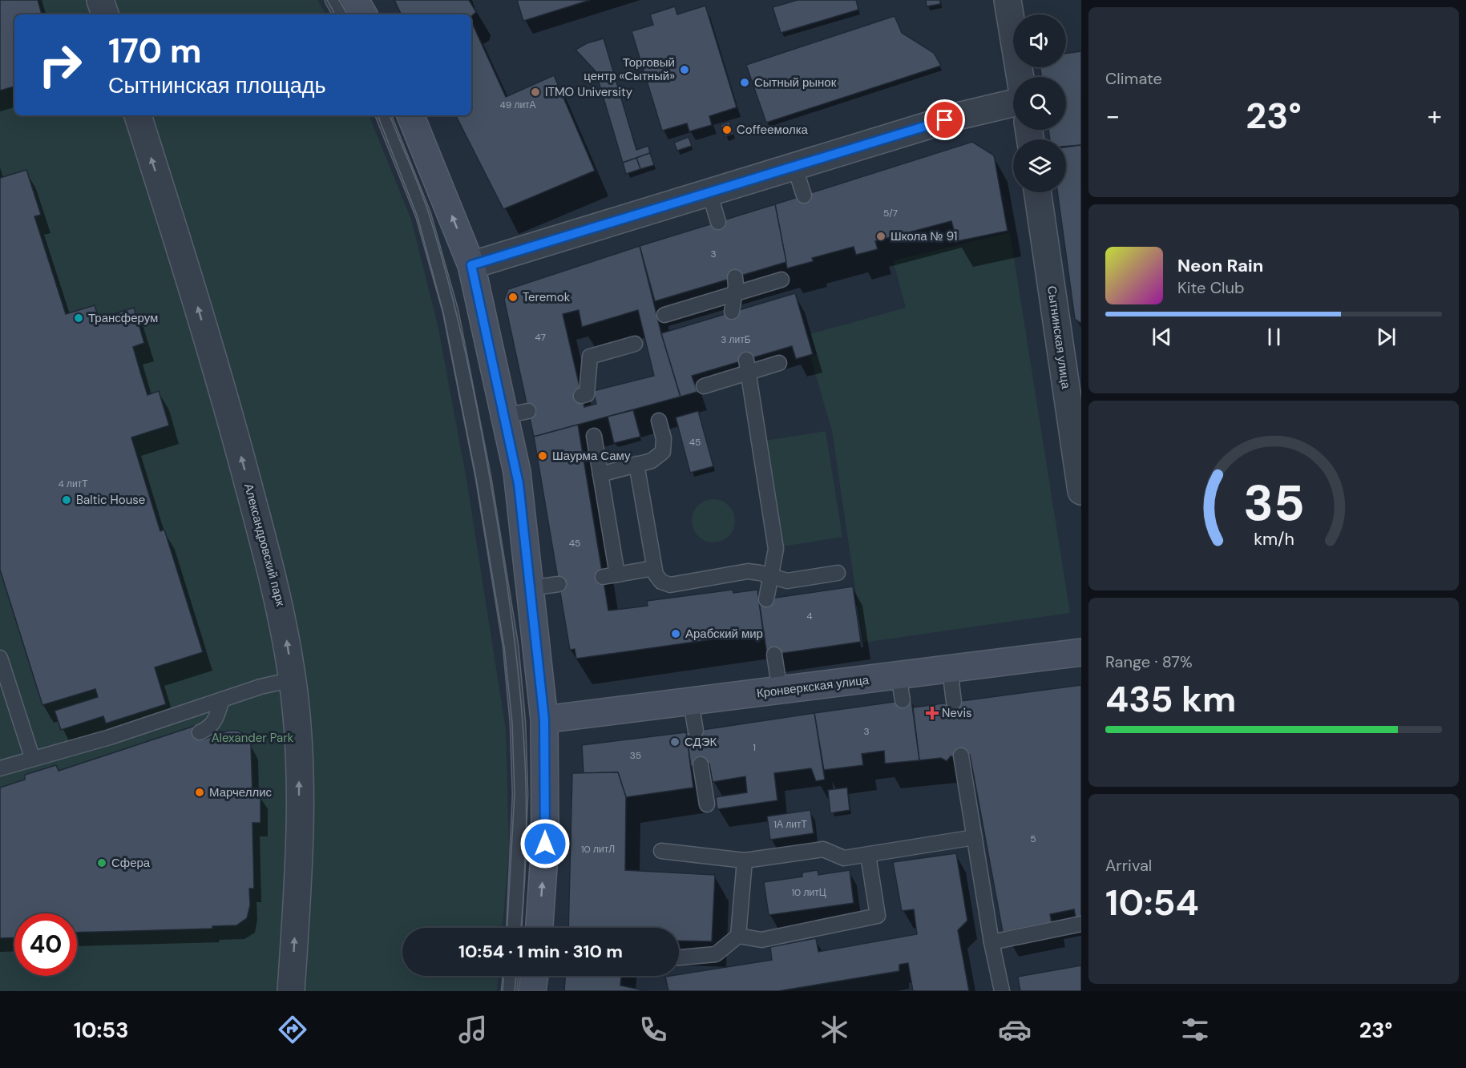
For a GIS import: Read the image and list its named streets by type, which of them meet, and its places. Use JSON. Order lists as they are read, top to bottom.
{
  "streets": {
    "street": ["Сытнинская улица", "Александровский парк", "Кронверкская улица"]
  },
  "one_way": ["Александровский парк"],
  "parks": ["Alexander Park"],
  "places": {
    "other": [
      "Торговый центр «Сытный»",
      "Сытный рынок",
      "ITMO University",
      "Coffeeмолка",
      "Школа № 91",
      "Teremok",
      "Трансферум",
      "Шаурма Саму",
      "Baltic House",
      "Арабский мир",
      "СДЭК",
      "Марчеллис",
      "Сфера"
    ],
    "health": ["Nevis"]
  },
  "house_numbers": [
    "49 литА",
    "5/7",
    "3",
    "47",
    "3 литБ",
    "45",
    "4 литТ",
    "45",
    "4",
    "3",
    "1",
    "35",
    "1А литТ",
    "5",
    "10 литЛ",
    "10 литЦ"
  ],
  "page": {
    "tile": [
      "Climate",
      ["Range · 87%", "435 km"],
      ["Arrival", "10:54"]
    ],
    "turn": ["170 m", "Сытнинская площадь"],
    "heat": ["−", "23°", "+"],
    "song": ["Neon Rain", "Kite Club"],
    "limit": "40",
    "trip": "10:54 · 1 min · 310 m",
    "tabs": ["10:53", "23°"],
    "gauge": ["35", "km/h"]
  }
}
